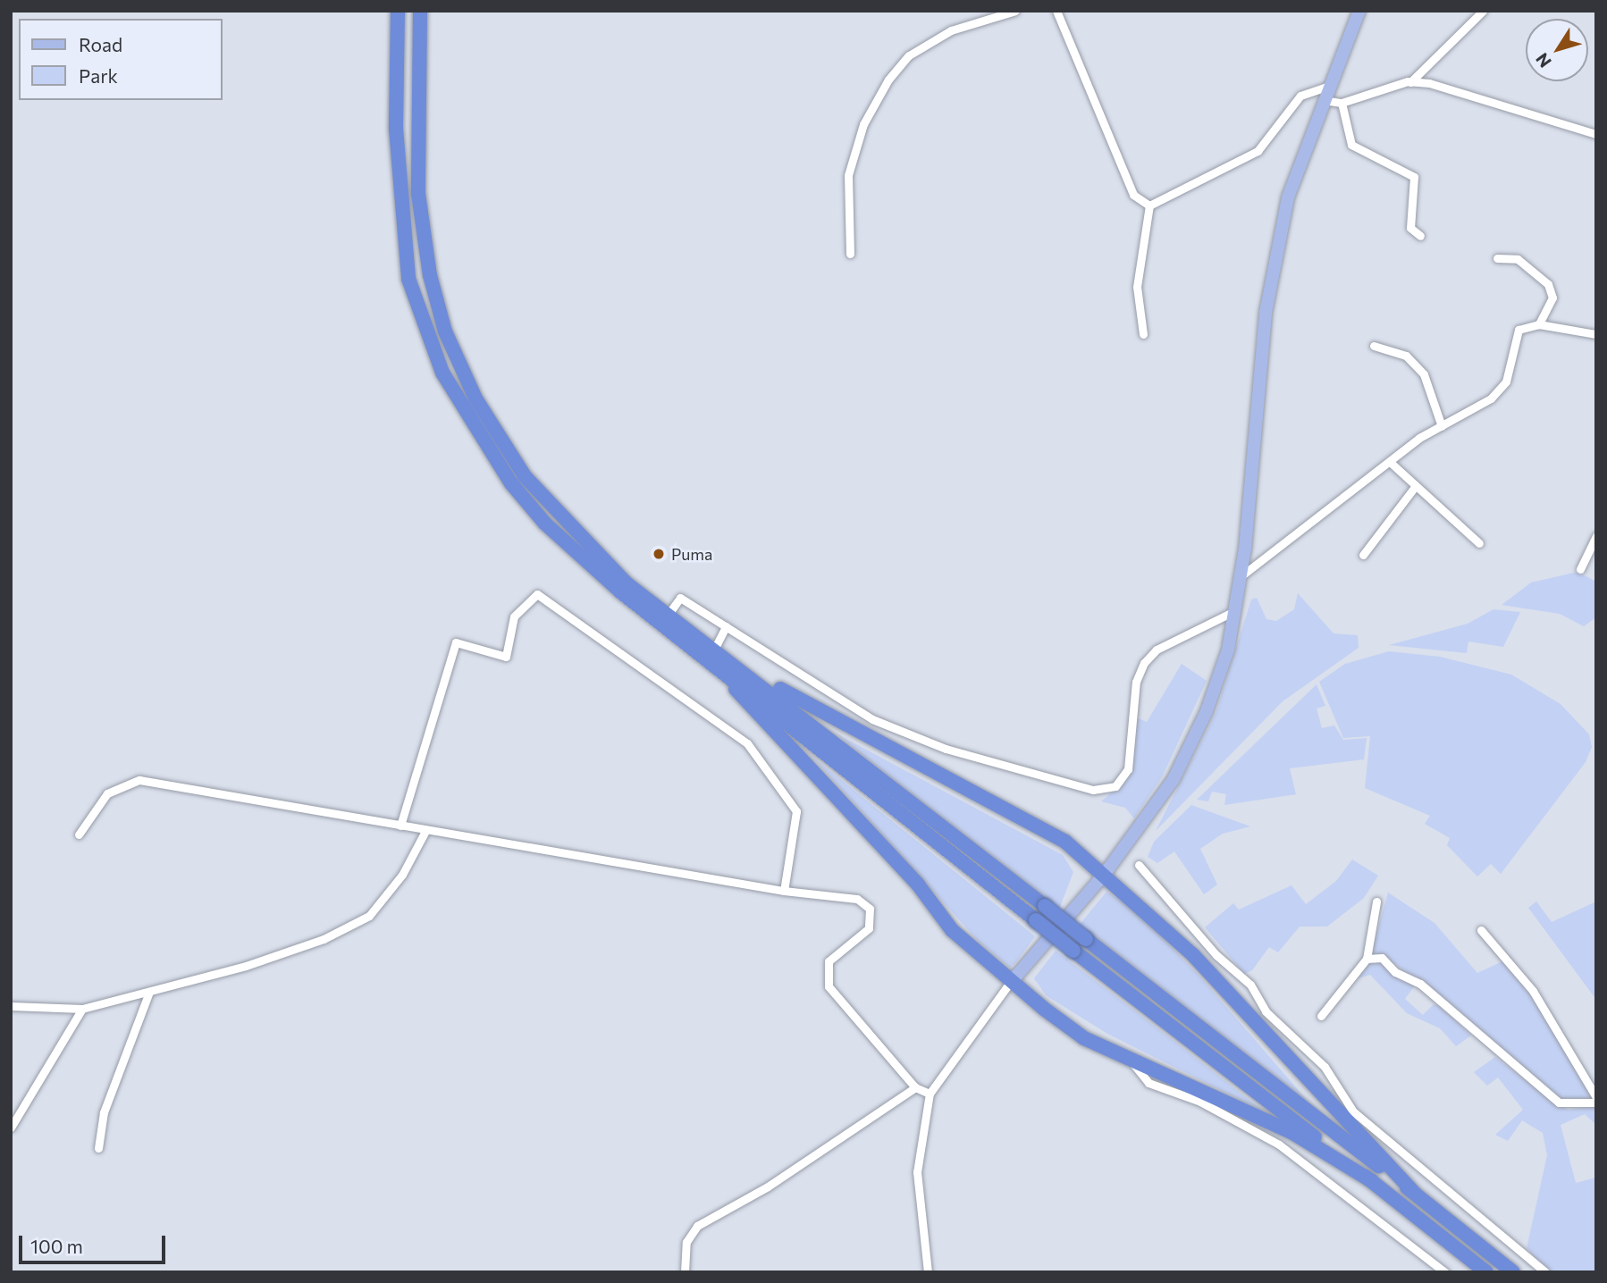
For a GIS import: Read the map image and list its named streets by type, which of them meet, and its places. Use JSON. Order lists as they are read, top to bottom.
{
  "places": ["Puma"],
  "legend": ["Road", "Park"],
  "scale_bar": "100 m",
  "north": "bottom left"
}
